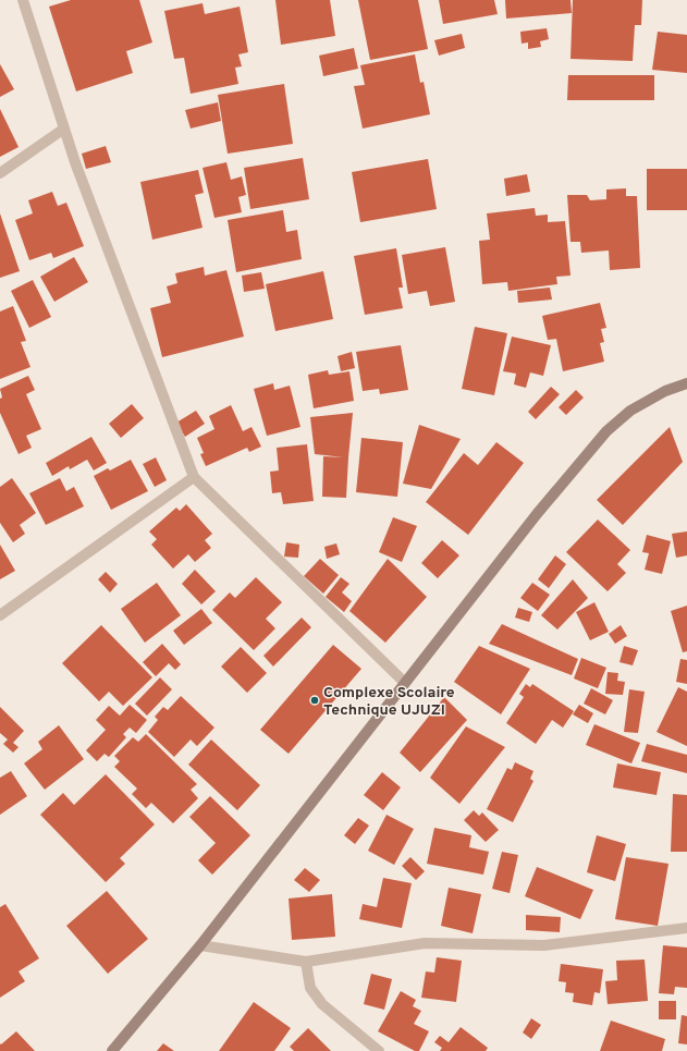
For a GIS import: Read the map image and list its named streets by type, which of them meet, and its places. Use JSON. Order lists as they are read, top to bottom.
{
  "places": ["Complexe Scolaire Technique UJUZI"]
}
